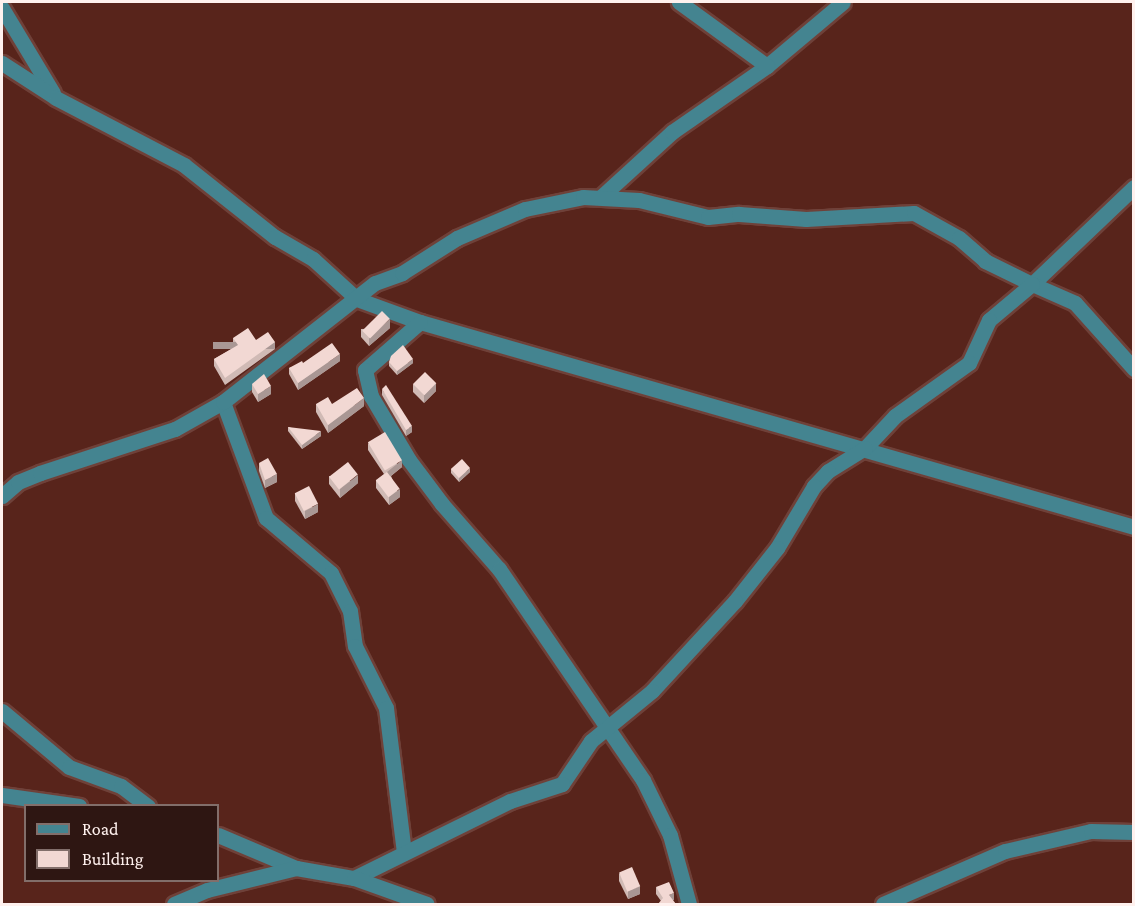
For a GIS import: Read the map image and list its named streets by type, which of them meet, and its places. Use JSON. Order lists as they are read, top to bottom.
{
  "legend": ["Road", "Building"]
}
